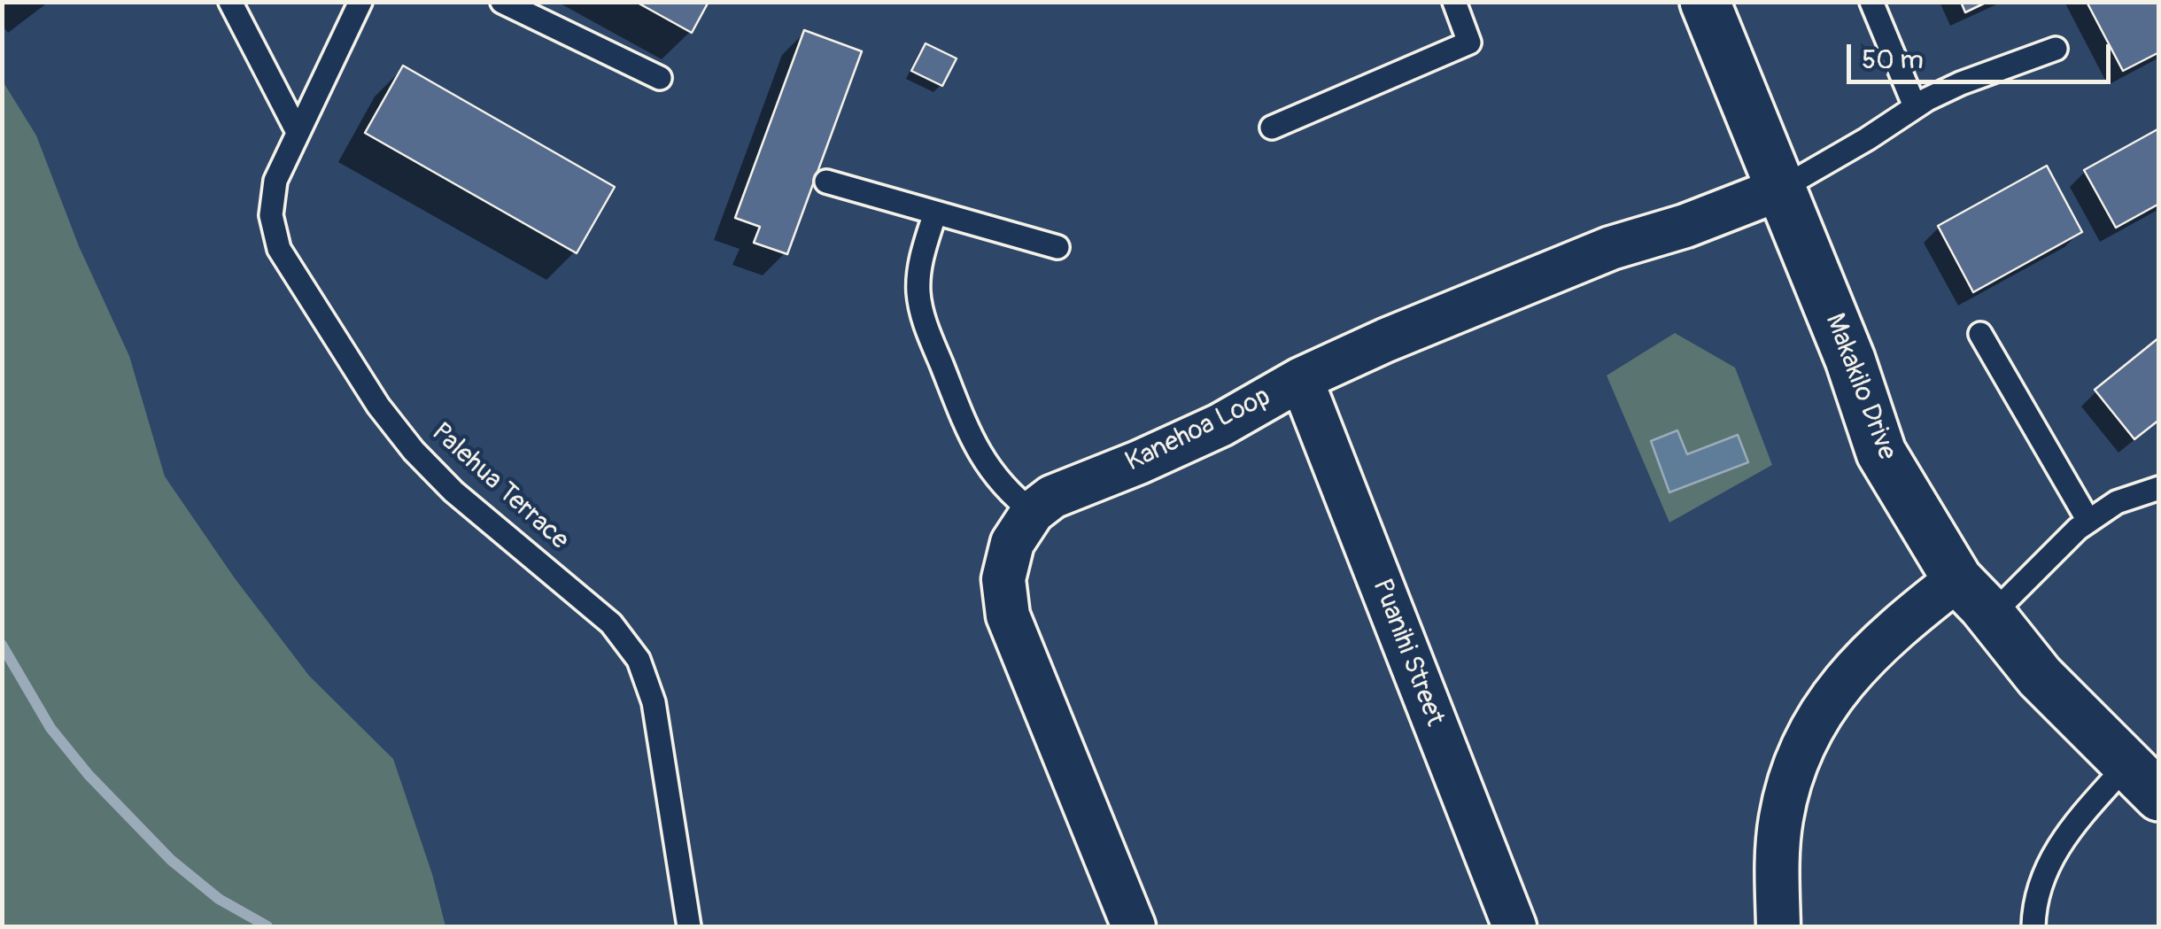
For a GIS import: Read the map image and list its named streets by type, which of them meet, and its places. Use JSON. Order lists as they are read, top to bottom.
{
  "streets": {
    "main road": ["Makakilo Drive"],
    "street": ["Kanehoa Loop", "Puanihi Street"],
    "lane": ["Palehua Terrace"]
  },
  "crossings": [
    ["Makakilo Drive", "Kanehoa Loop"],
    ["Kanehoa Loop", "Puanihi Street"]
  ],
  "scale_bar": "50 m"
}
